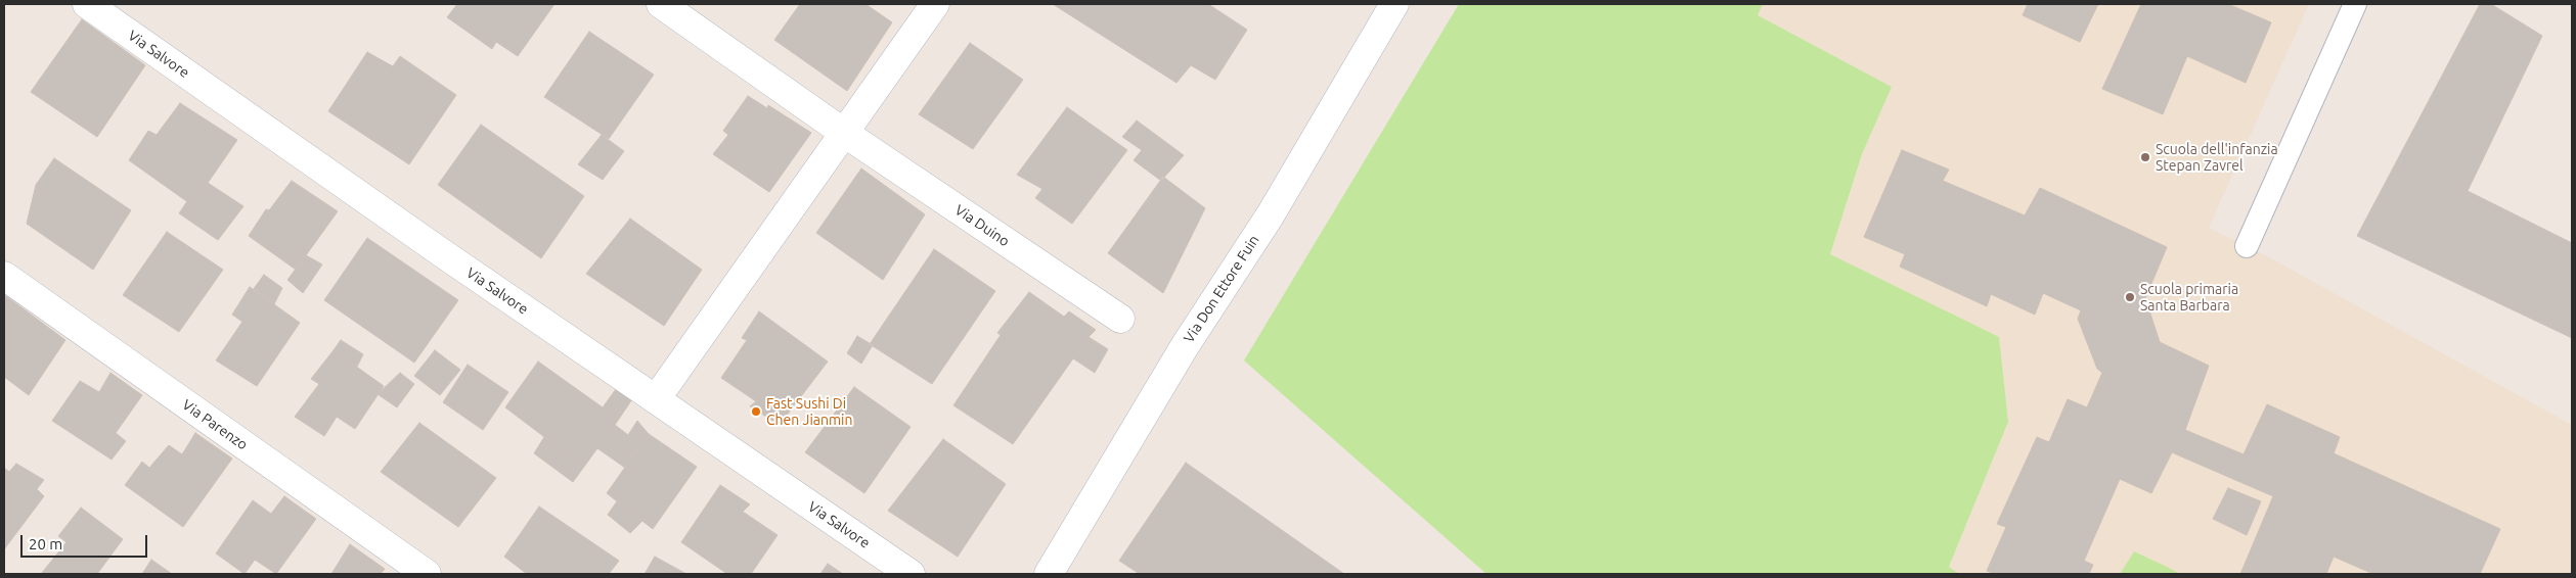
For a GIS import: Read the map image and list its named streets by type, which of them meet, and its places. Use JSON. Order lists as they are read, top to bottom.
{
  "streets": {
    "street": [
      "Via Salvore",
      "Via Duino",
      "Via Don Ettore Fuin",
      "Via Parenzo"
    ]
  },
  "places": ["Scuola dell'infanzia Stepan Zavrel", "Scuola primaria Santa Barbara", "Fast Sushi Di Chen Jianmin"],
  "scale_bar": "20 m"
}
